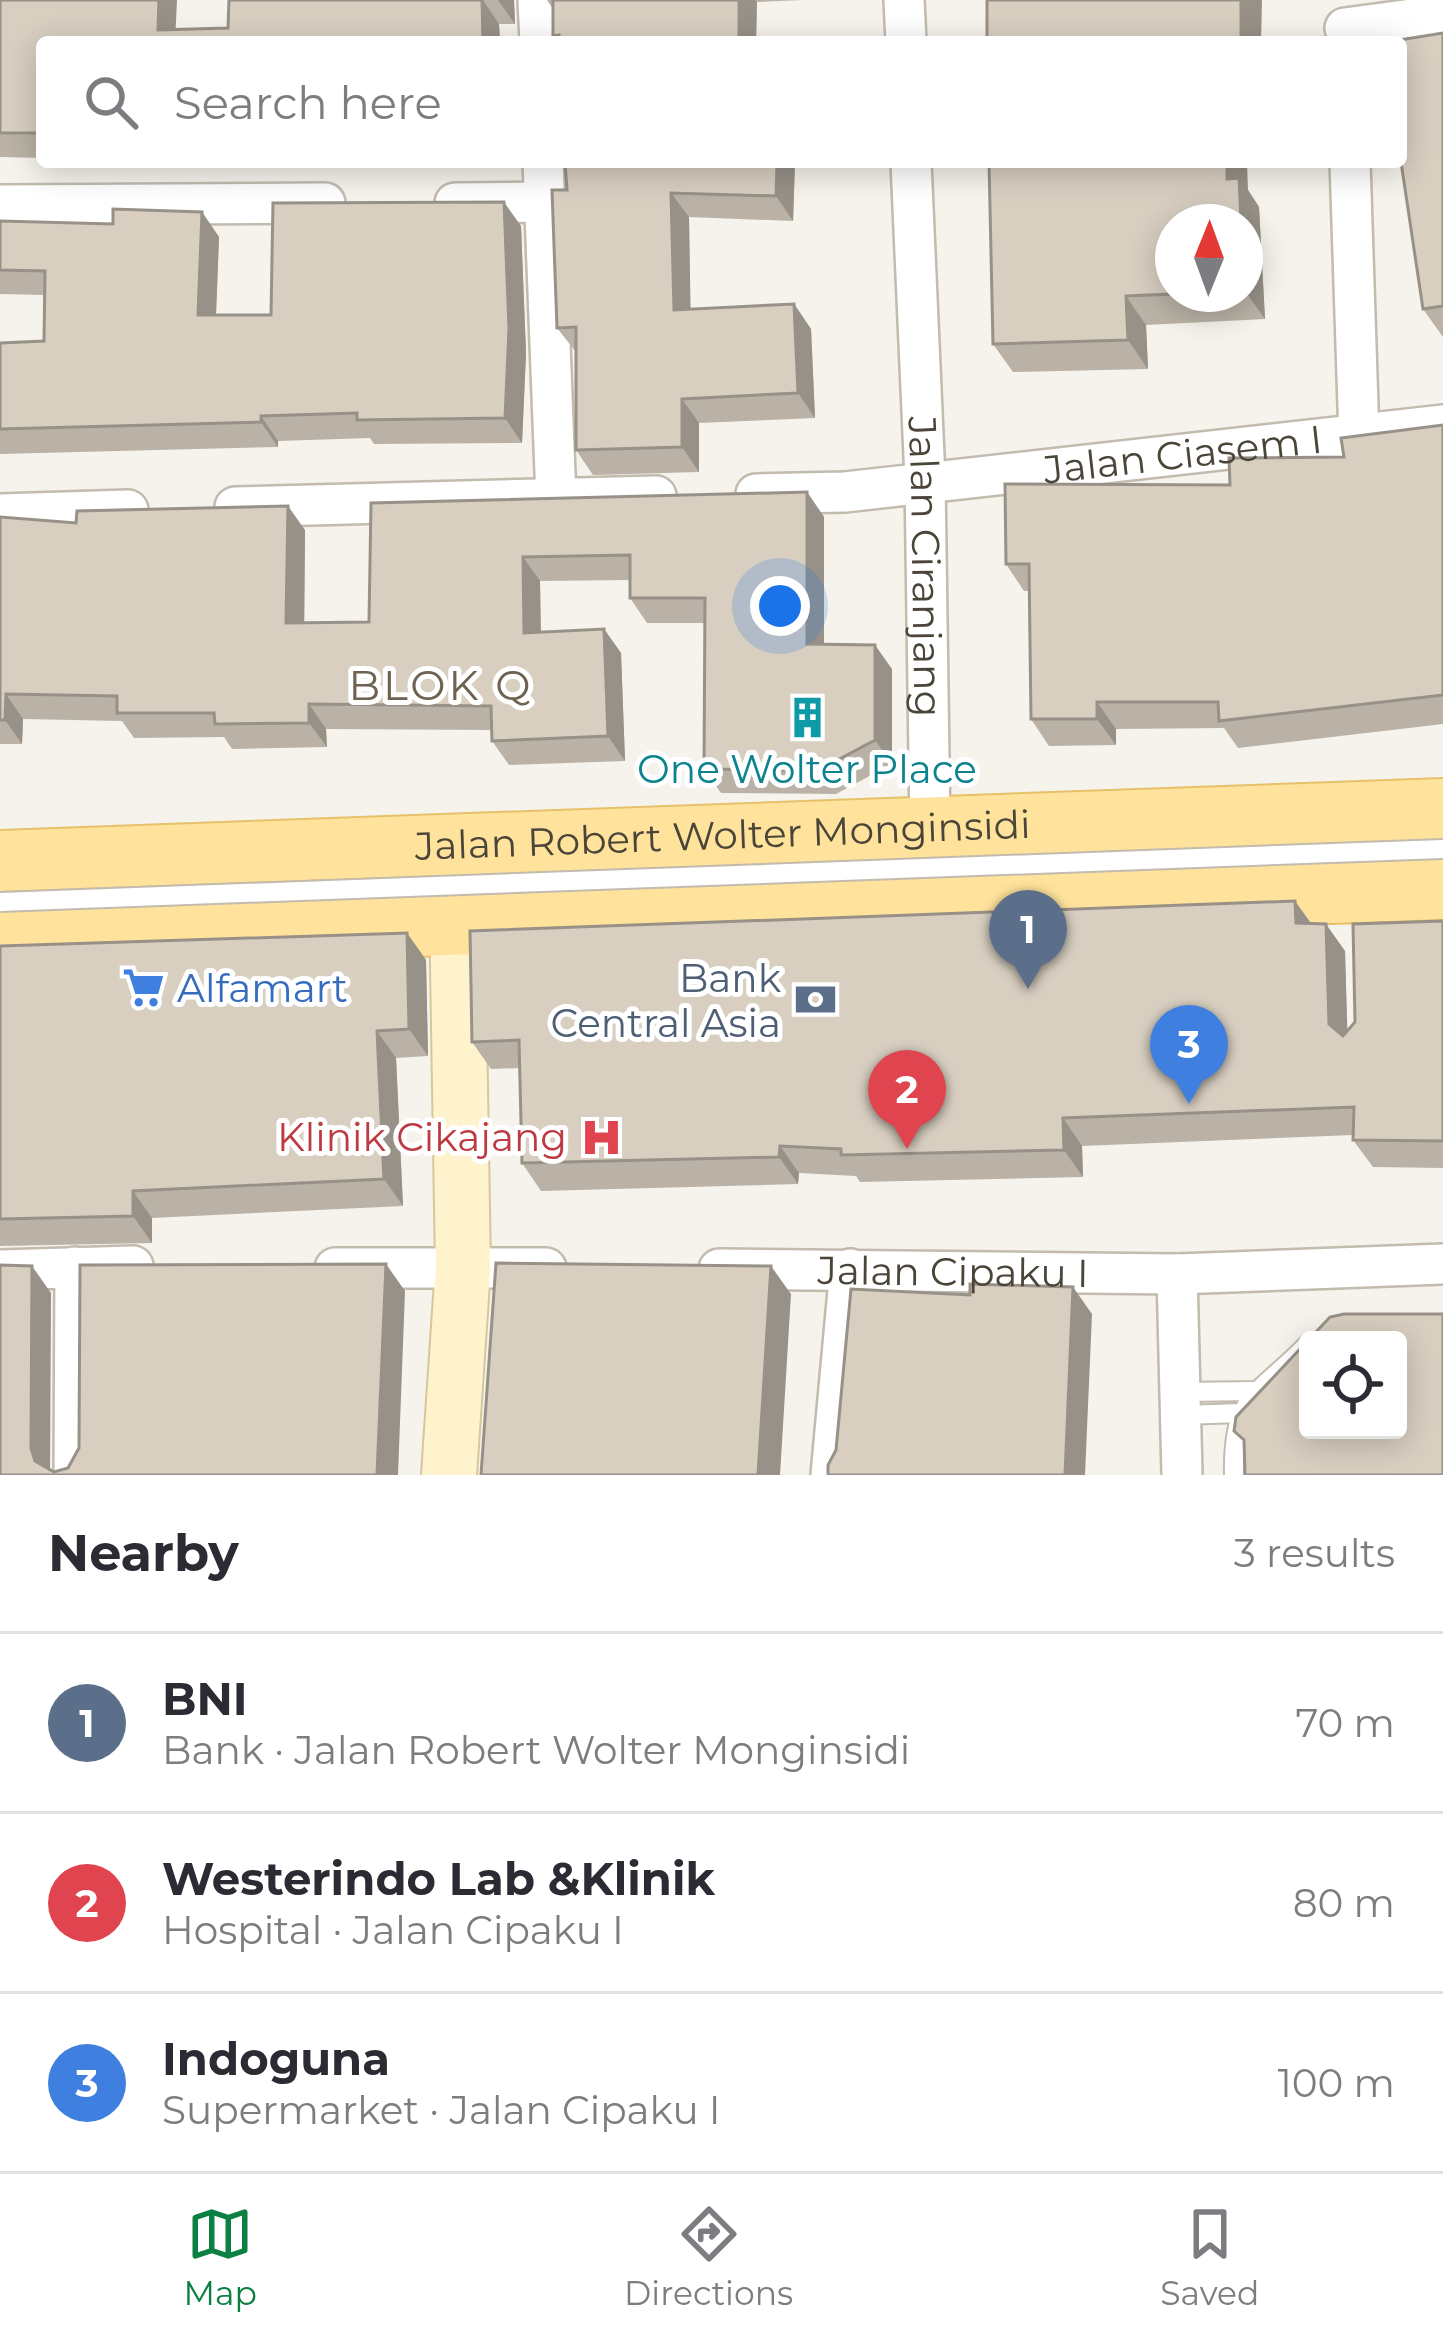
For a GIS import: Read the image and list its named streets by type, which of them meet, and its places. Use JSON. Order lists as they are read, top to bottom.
{
  "streets": {
    "main road": ["Jalan Robert Wolter Monginsidi"],
    "street": ["Jalan Ciasem I", "Jalan Ciranjang", "Jalan Cipaku I"]
  },
  "crossings": [
    ["Jalan Ciasem I", "Jalan Ciranjang"],
    ["Jalan Ciranjang", "Jalan Robert Wolter Monginsidi"]
  ],
  "districts": ["BLOK Q"],
  "places": {
    "building": ["One Wolter Place"],
    "supermarket": ["Alfamart"],
    "bank": ["Bank Central Asia"],
    "hospital": ["Klinik Cikajang"]
  },
  "north": "top",
  "page": {
    "search": "Search here",
    "pins": ["1", "3", "2"],
    "heading": ["Nearby", "3 results"],
    "list": [
      {
        "mark": "1",
        "name": "BNI",
        "note": "Bank · Jalan Robert Wolter Monginsidi",
        "value": "70 m"
      },
      {
        "mark": "2",
        "name": "Westerindo Lab &Klinik",
        "note": "Hospital · Jalan Cipaku I",
        "value": "80 m"
      },
      {
        "mark": "3",
        "name": "Indoguna",
        "note": "Supermarket · Jalan Cipaku I",
        "value": "100 m"
      }
    ],
    "nav": ["Map", "Directions", "Saved"]
  }
}
